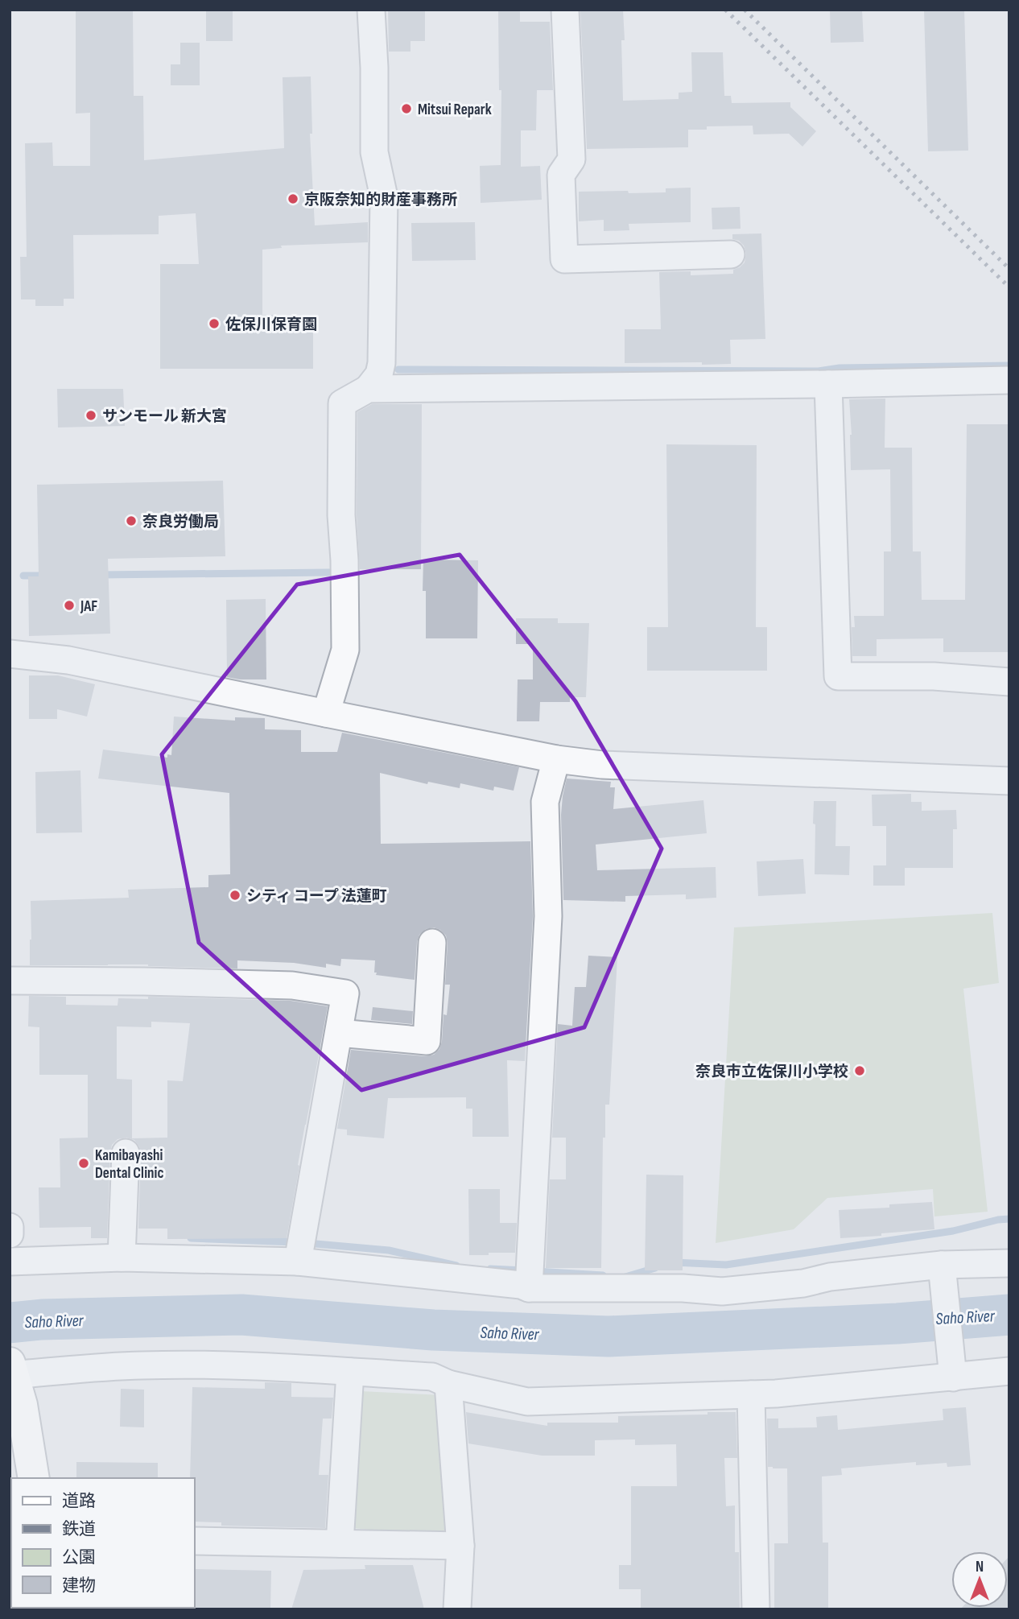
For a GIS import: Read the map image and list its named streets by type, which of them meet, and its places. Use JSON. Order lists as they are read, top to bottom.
{
  "water": ["Saho River"],
  "places": [
    "Mitsui Repark",
    "京阪奈知的財産事務所",
    "佐保川保育園",
    "サンモール 新大宮",
    "奈良労働局",
    "JAF",
    "シティ コープ 法蓮町",
    "奈良市立佐保川小学校",
    "Kamibayashi Dental Clinic"
  ],
  "legend": [
    "道路",
    "鉄道",
    "公園",
    "建物"
  ],
  "north": "top"
}
